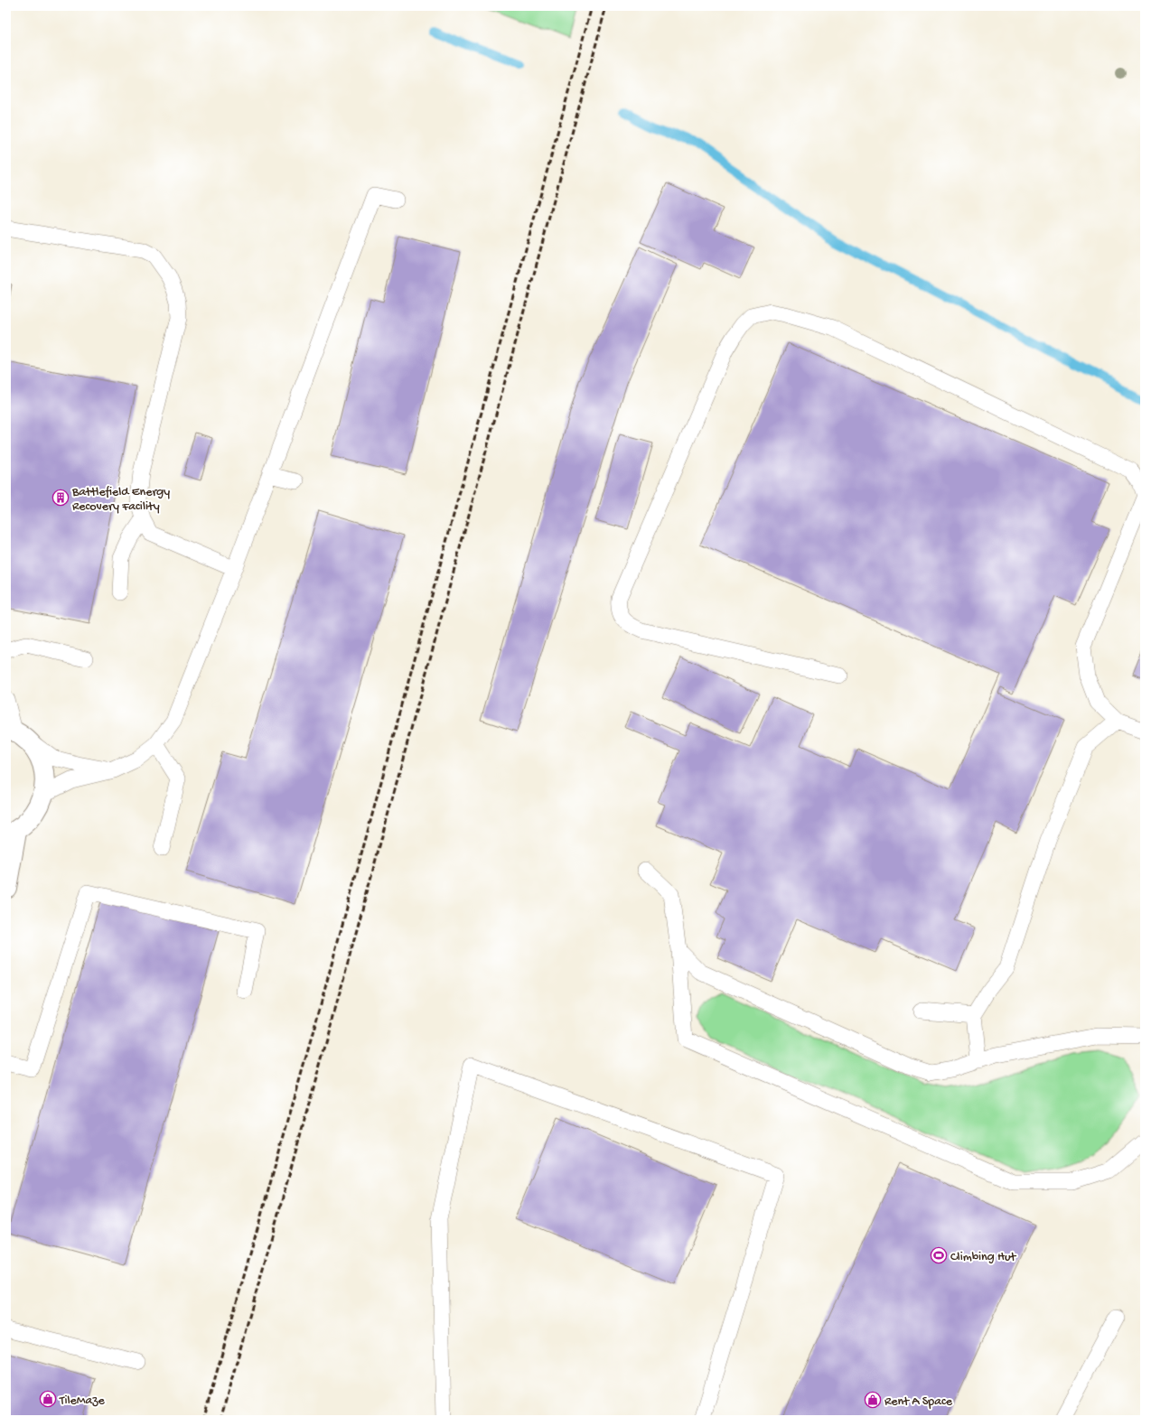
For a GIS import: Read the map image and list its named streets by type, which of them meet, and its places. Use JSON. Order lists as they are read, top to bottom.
{
  "places": {
    "building": ["Battlefield Energy Recovery Facility"],
    "sports": ["Climbing Hut"],
    "shop": ["TileMaze", "Rent A Space"]
  }
}
